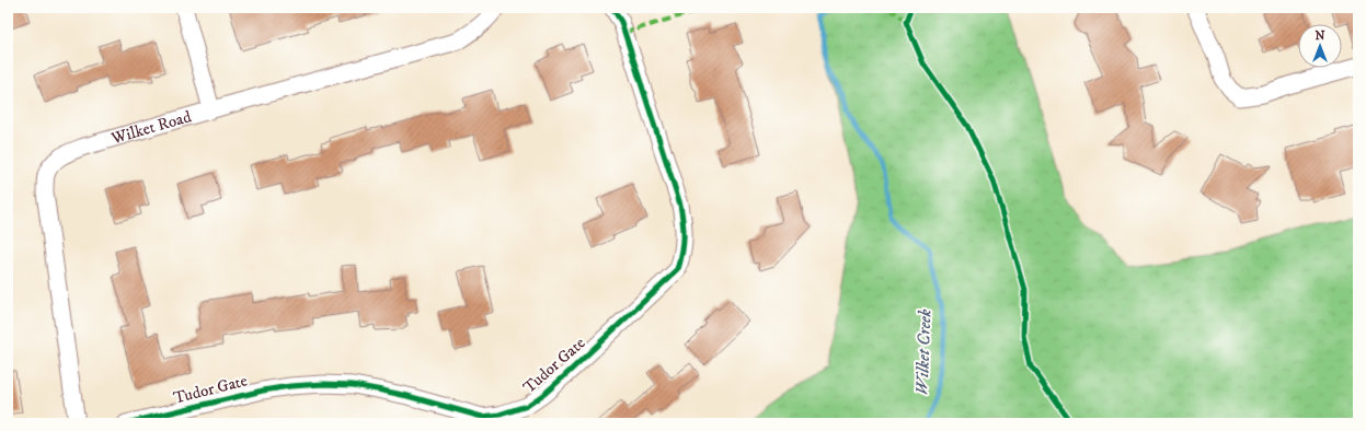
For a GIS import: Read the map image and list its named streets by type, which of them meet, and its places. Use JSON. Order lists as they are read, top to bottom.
{
  "streets": {
    "street": ["Wilket Road", "Tudor Gate"]
  },
  "water": ["Wilket Creek"],
  "north": "top"
}
